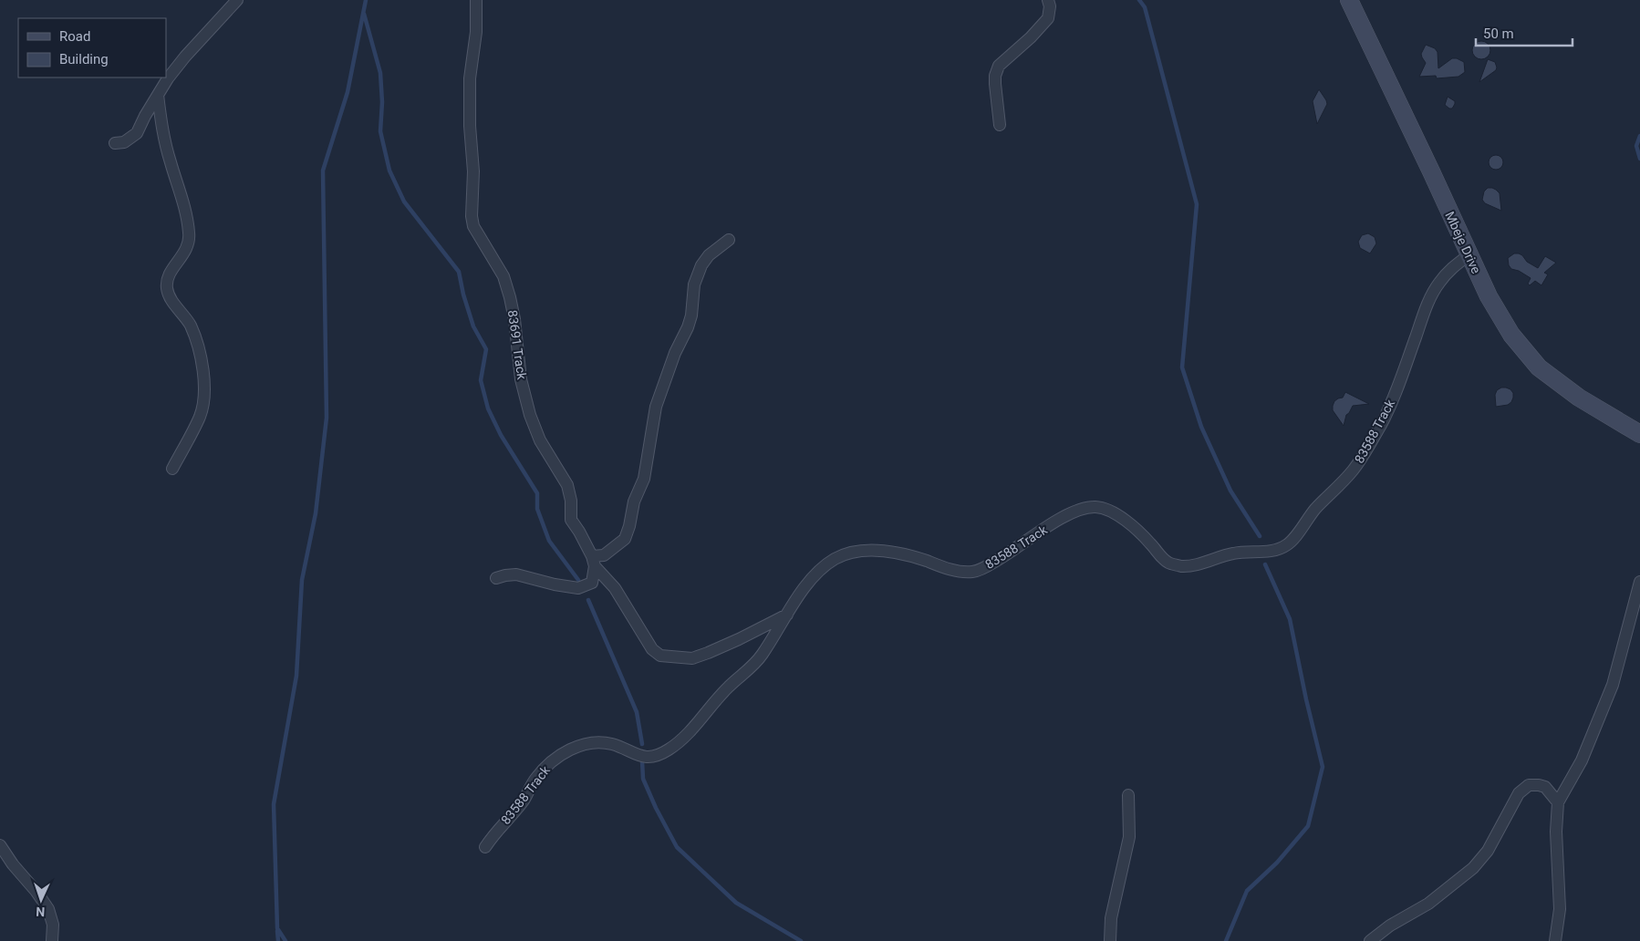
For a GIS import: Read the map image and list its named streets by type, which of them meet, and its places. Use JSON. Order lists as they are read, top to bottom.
{
  "streets": {
    "street": ["Mbeje Drive", "83691 Track", "83588 Track"]
  },
  "crossings": [
    ["Mbeje Drive", "83588 Track"],
    ["83691 Track", "83588 Track"]
  ],
  "legend": ["Road", "Building"],
  "scale_bar": "50 m",
  "north": "bottom"
}
